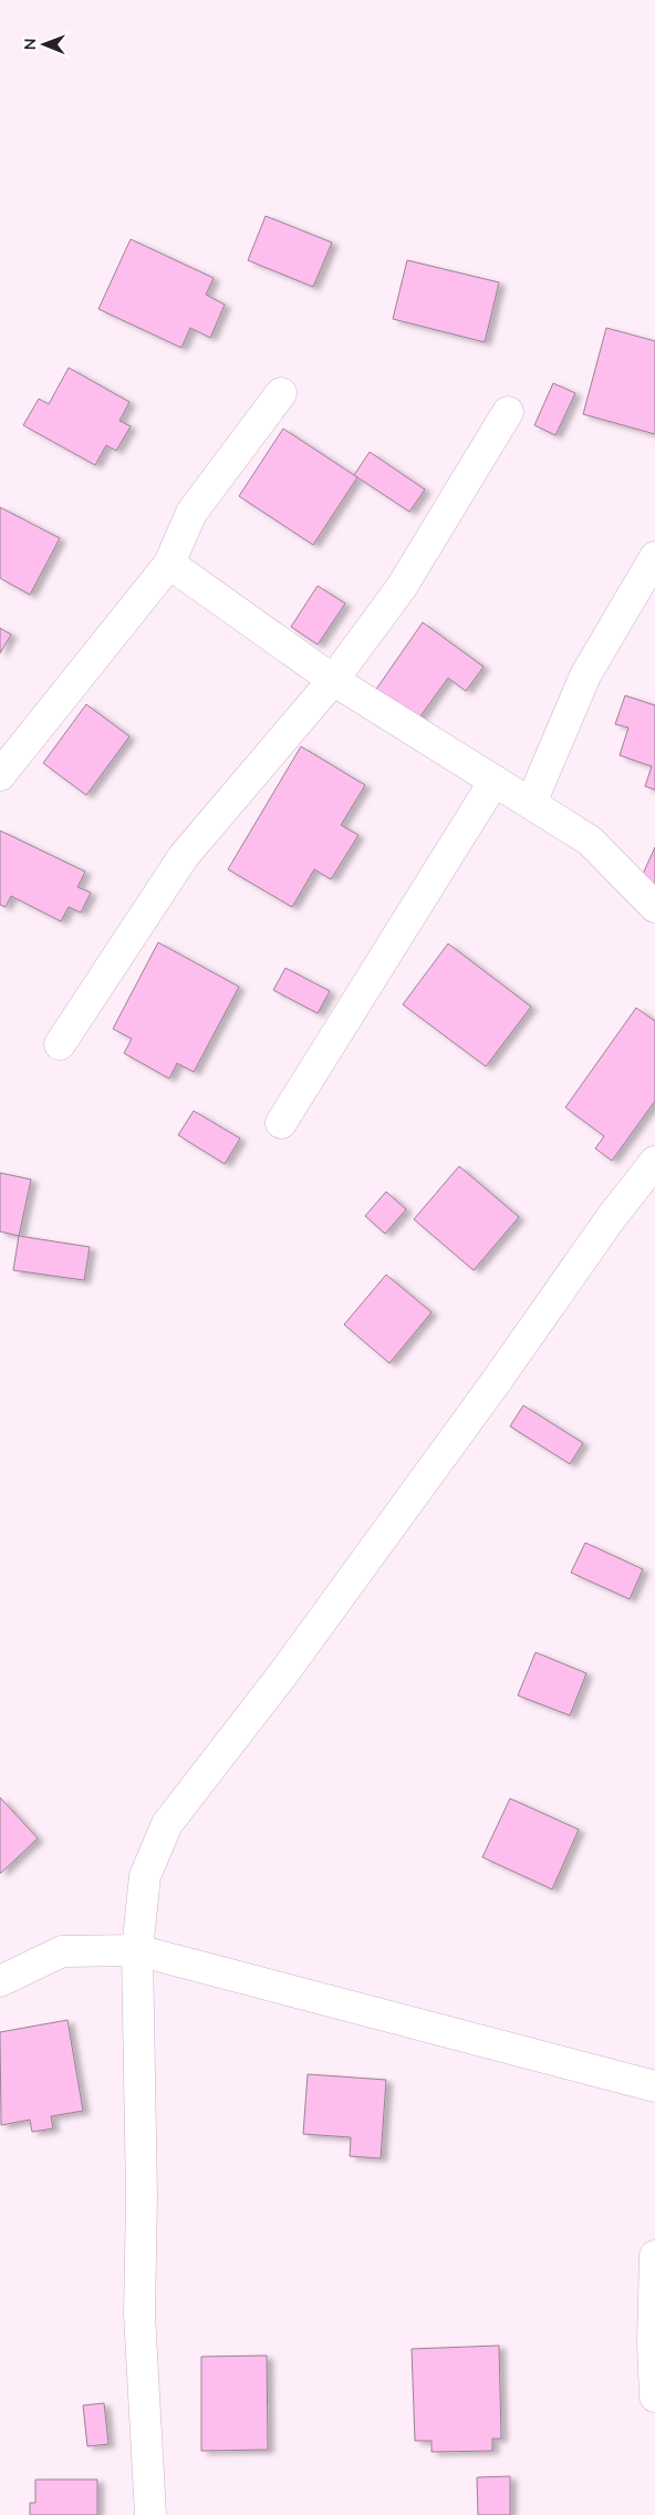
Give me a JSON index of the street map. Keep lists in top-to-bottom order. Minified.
{"north":"left"}
